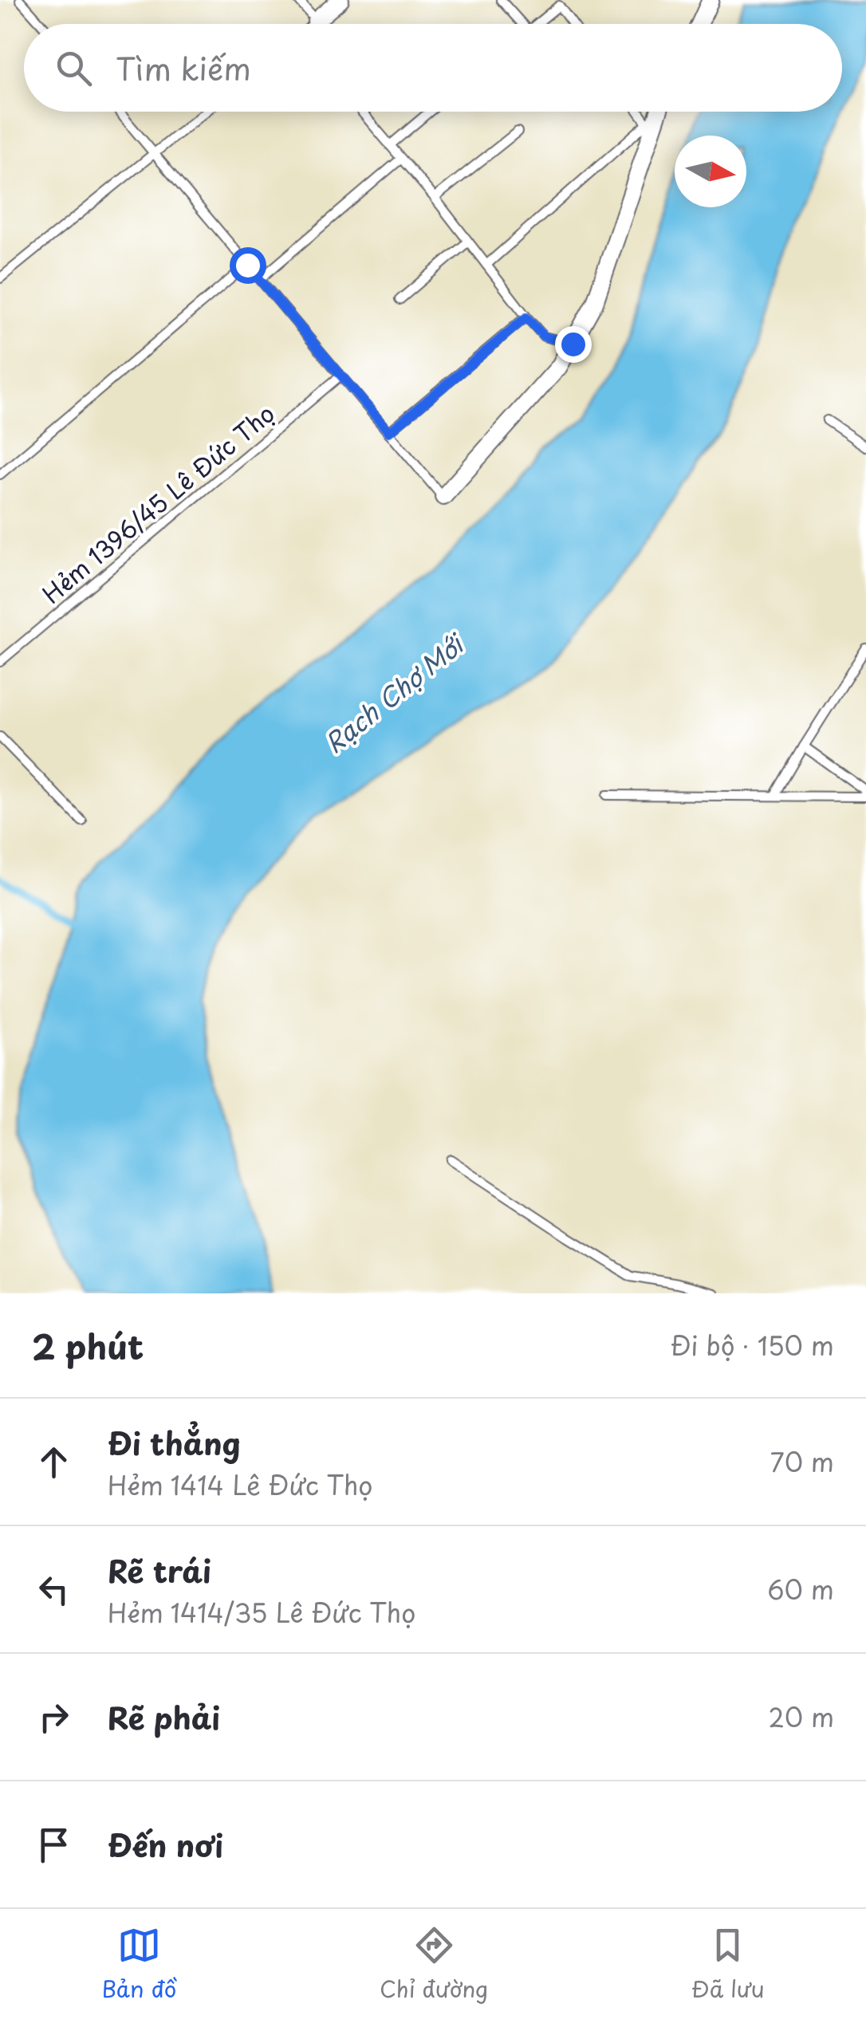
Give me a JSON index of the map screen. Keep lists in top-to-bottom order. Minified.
{"streets":{"lane":["Hẻm 1396/45 Lê Đức Thọ"]},"water":["Rạch Chợ Mới"],"north":"right","page":{"search":"Tìm kiếm","heading":["2 phút","Đi bộ · 150 m"],"list":[["Đi thẳng","Hẻm 1414 Lê Đức Thọ","70 m"],["Rẽ trái","Hẻm 1414/35 Lê Đức Thọ","60 m"],["Rẽ phải","20 m"],"Đến nơi"],"nav":["Bản đồ","Chỉ đường","Đã lưu"]}}
